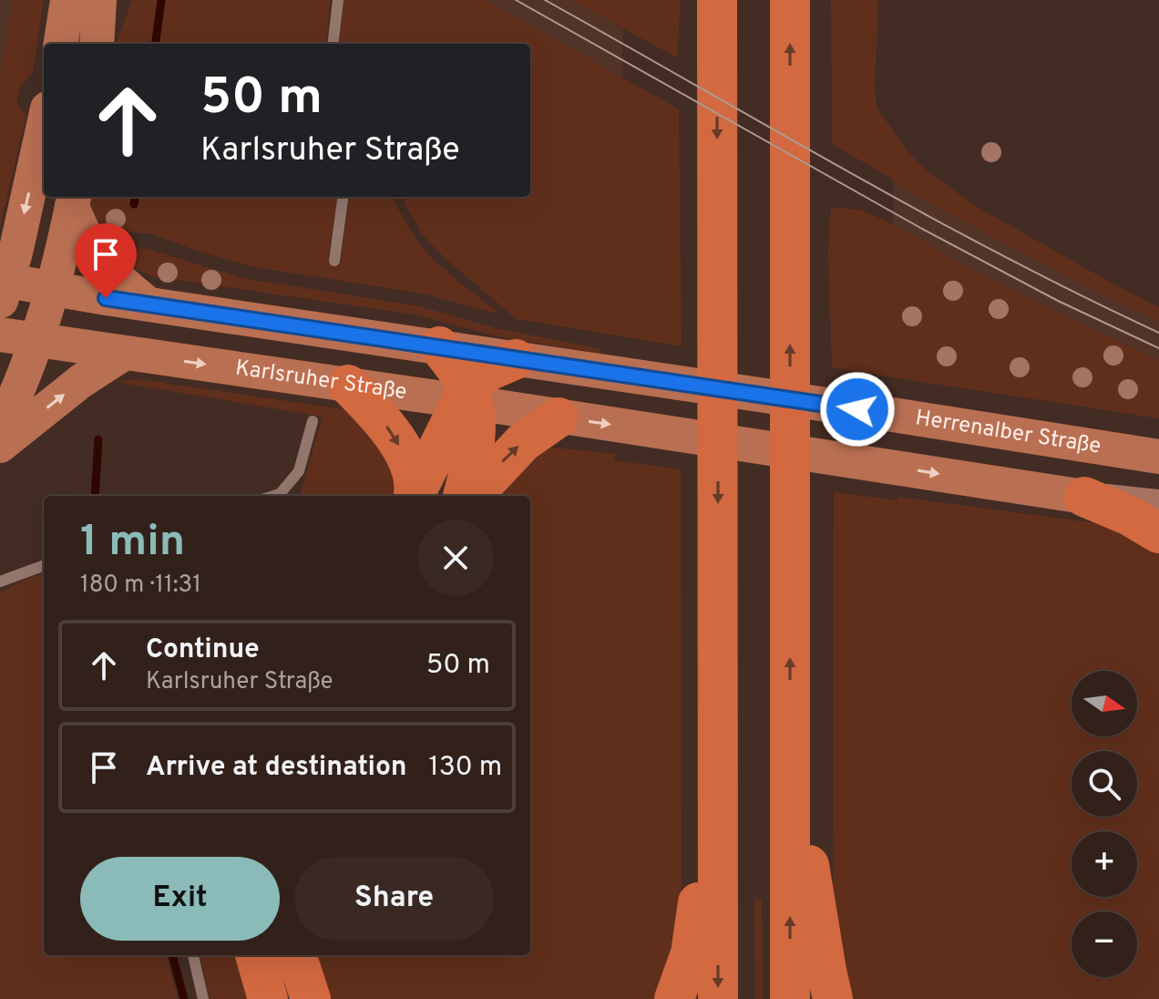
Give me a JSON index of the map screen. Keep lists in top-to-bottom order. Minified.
{"streets":{"main road":["Karlsruher Straße","Herrenalber Straße"]},"one_way":["Karlsruher Straße"],"north":"right","page":{"turn":["50 m","Karlsruher Straße"],"heading":["1 min","180 m · 11:31"],"list":[{"name":"Continue","note":"Karlsruher Straße","value":"50 m"},{"name":"Arrive at destination","value":"130 m"}],"map_buttons":["+","−"],"buttons":["Exit","Share"]}}
